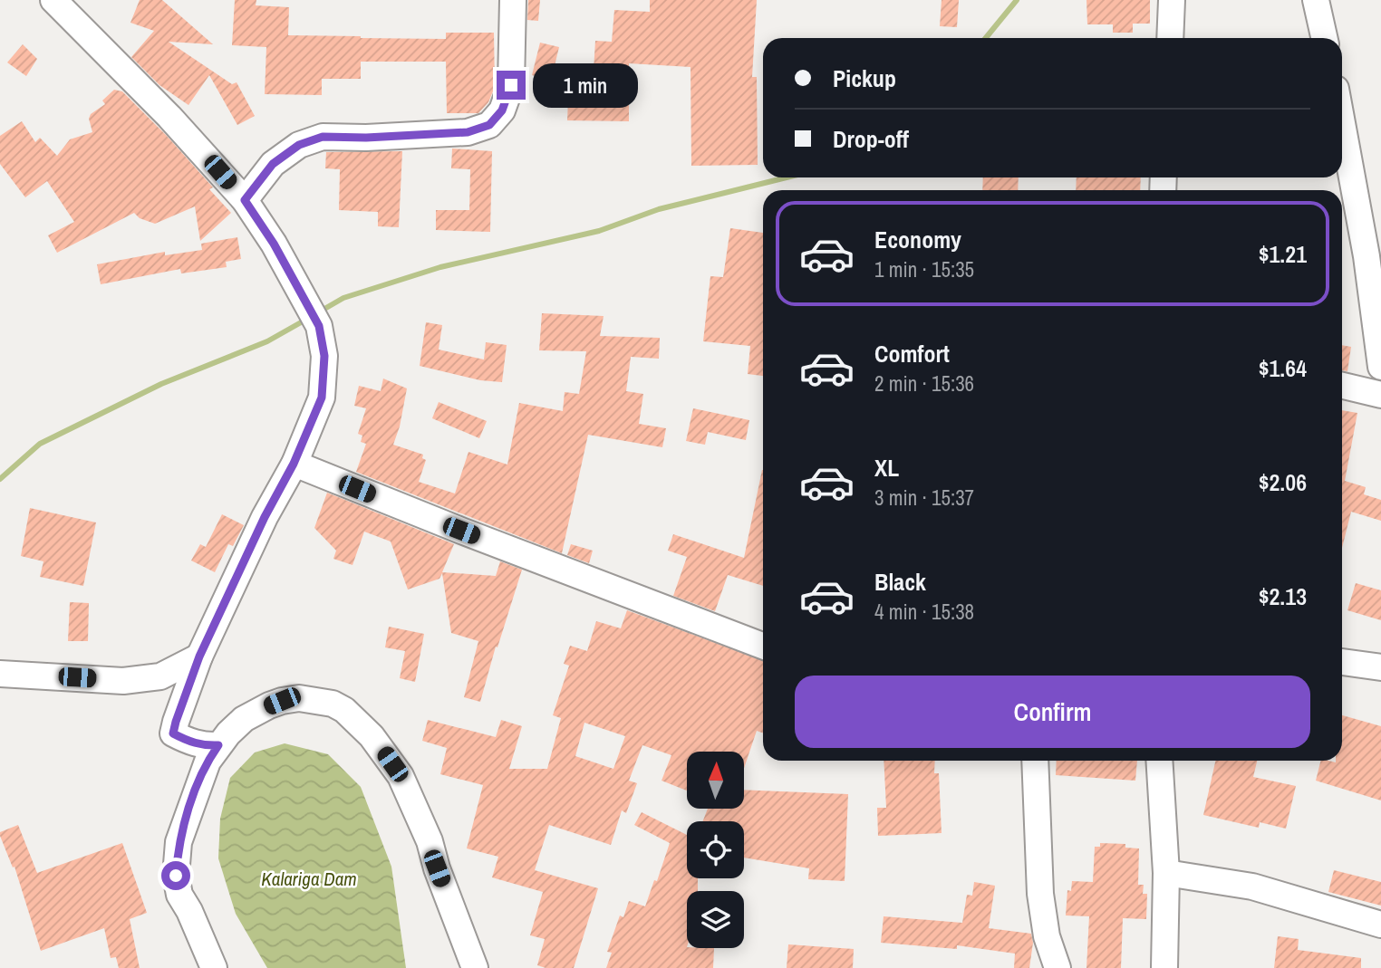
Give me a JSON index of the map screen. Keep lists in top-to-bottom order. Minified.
{"water":["Kalariga Dam"],"north":"top","page":{"banner":["Pickup","Drop-off"],"bubble":"1 min","list":[{"name":"Economy","note":"1 min · 15:35","value":"$1.21"},{"name":"Comfort","note":"2 min · 15:36","value":"$1.64"},{"name":"XL","note":"3 min · 15:37","value":"$2.06"},{"name":"Black","note":"4 min · 15:38","value":"$2.13"}],"buttons":"Confirm"}}
